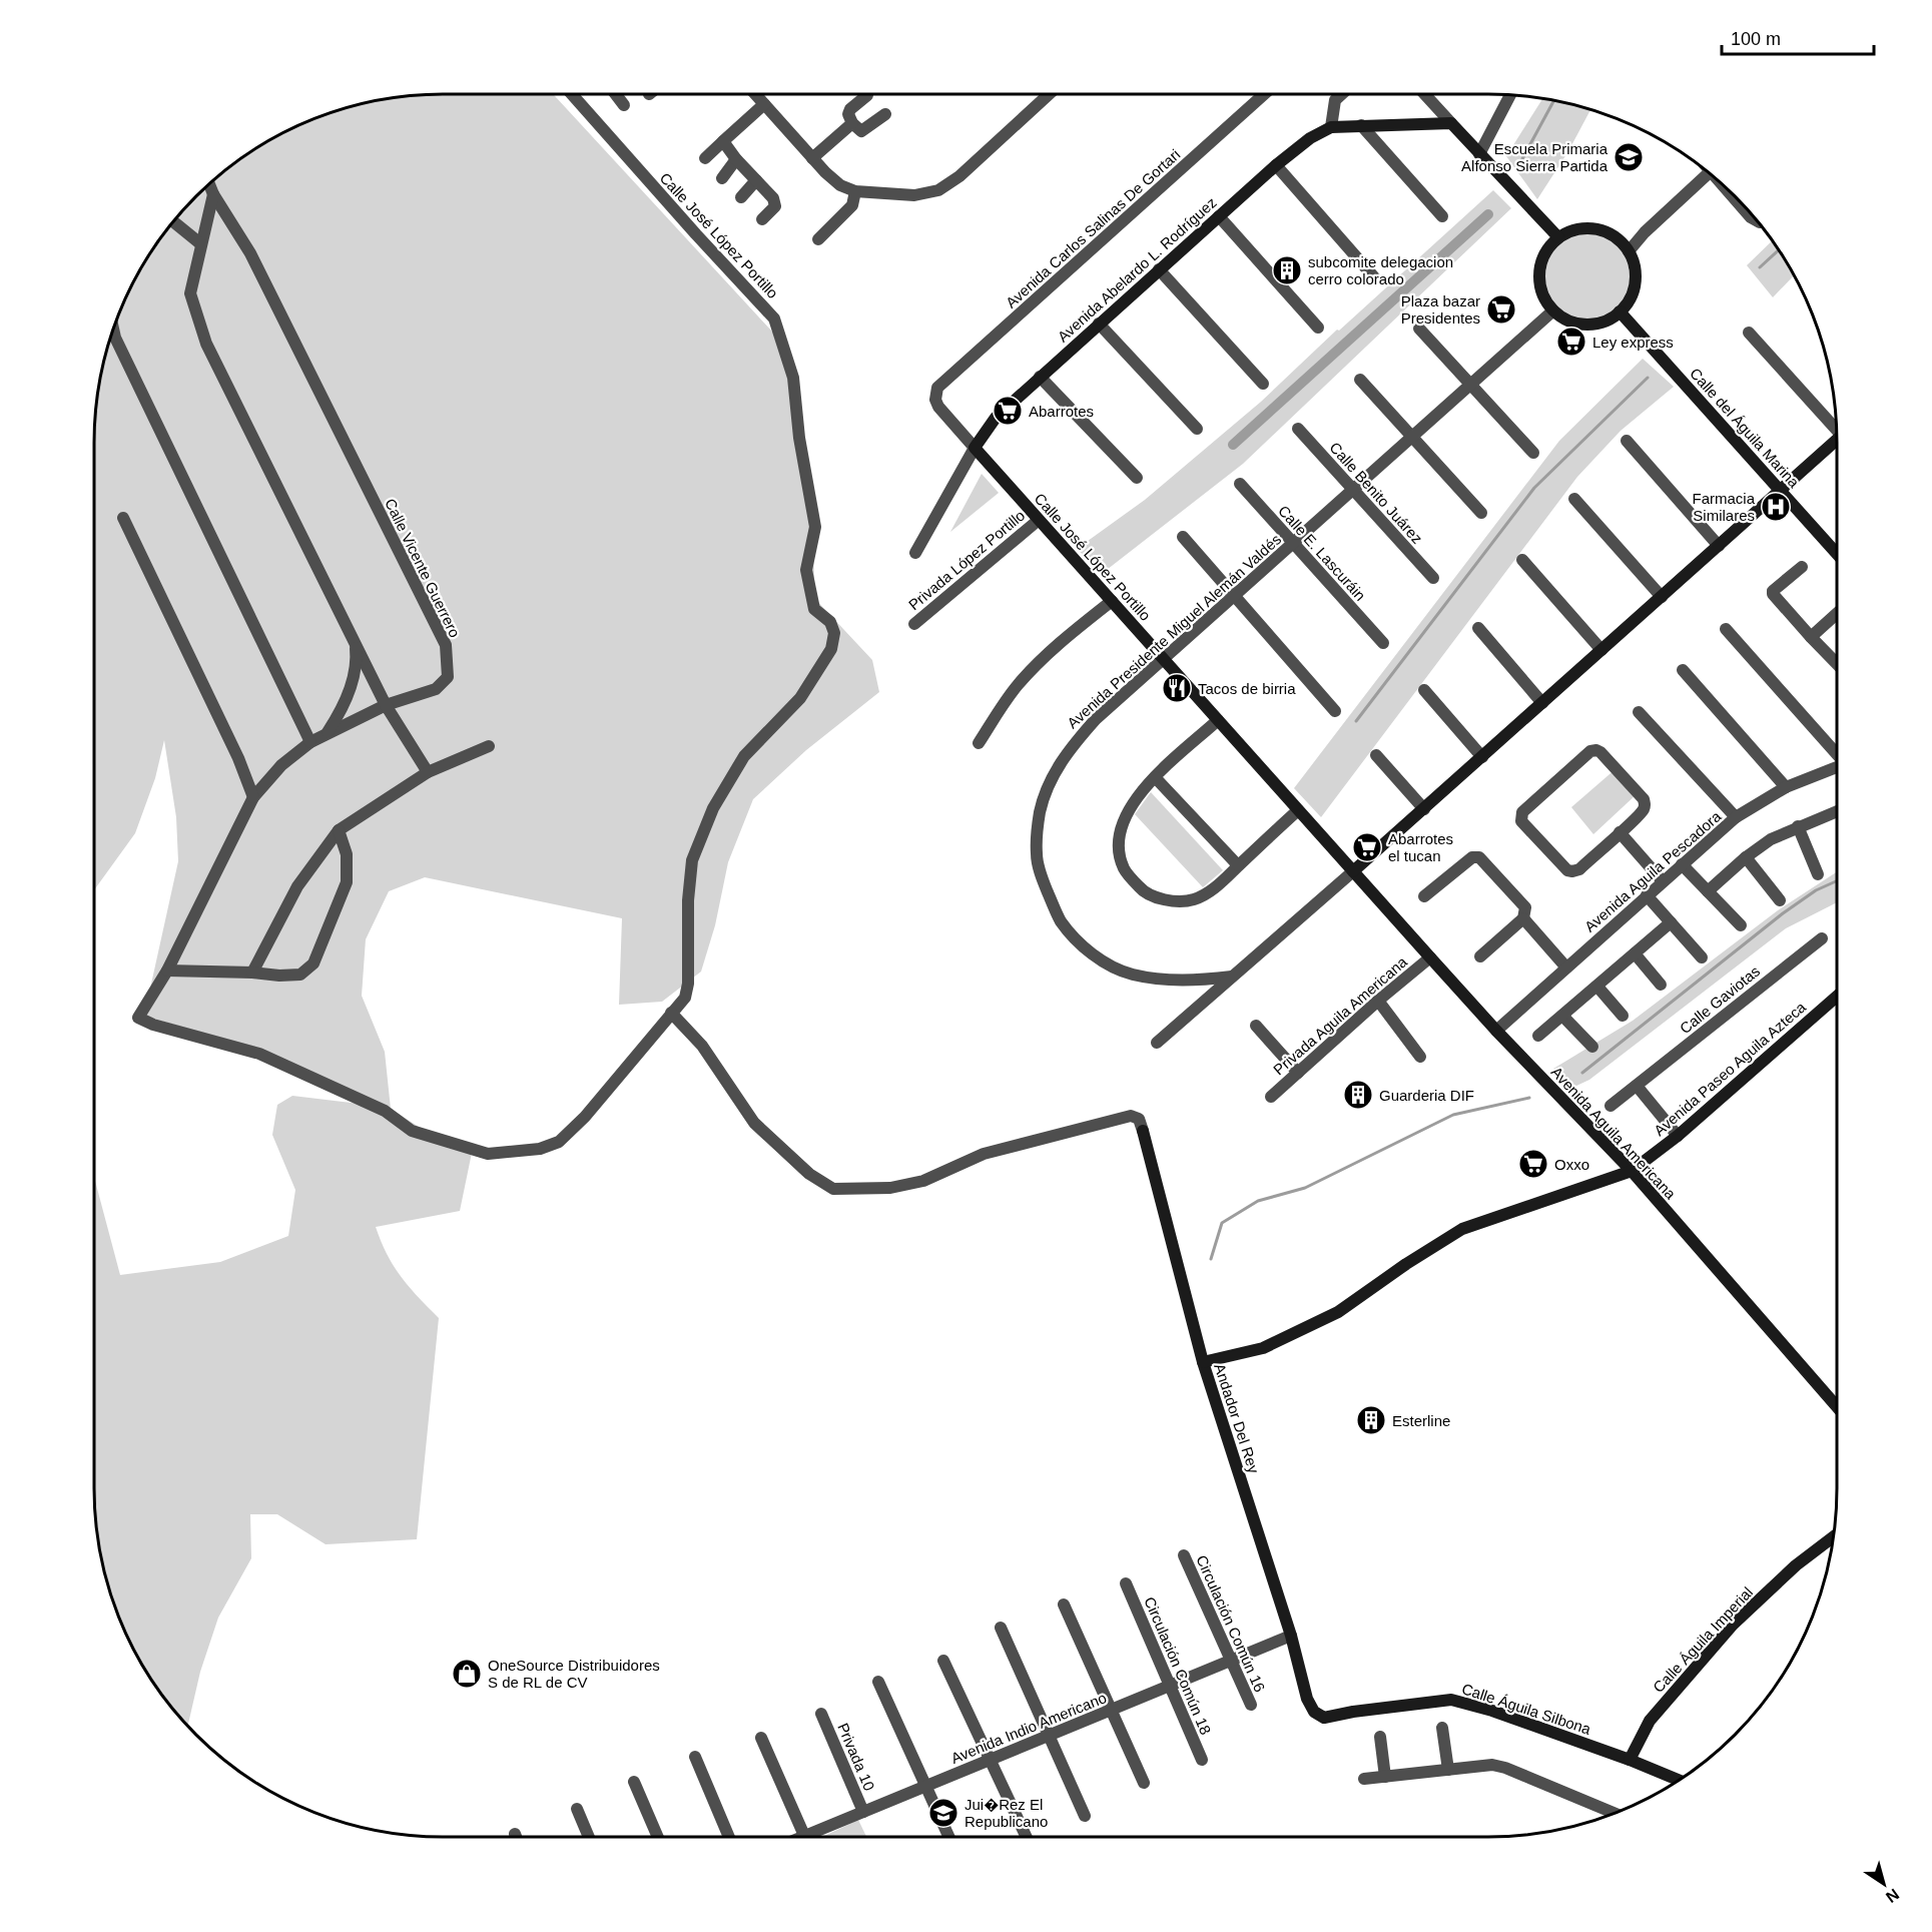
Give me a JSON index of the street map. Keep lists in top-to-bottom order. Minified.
{"streets":{"street":["Avenida Carlos Salinas De Gortari","Calle José López Portillo","Avenida Abelardo L. Rodríguez","Calle del Águila Marina","Calle Benito Juárez","Calle E. Lascuráin","Privada López Portillo","Calle Vicente Guerrero","Avenida Presidente Miguel Alemán Valdés","Avenida Aguila Pescadora","Calle Gaviotas","Privada Aguila Americana","Avenida Paseo Aguila Azteca","Avenida Aguila Americana","Andador Del Rey","Circulación Común 16","Calle Águila Imperial","Circulación Común 18","Calle Águila Silbona","Avenida Indio Americano","Privada 10"]},"crossings":[["Avenida Carlos Salinas De Gortari","Calle José López Portillo"],["Calle José López Portillo","Avenida Abelardo L. Rodríguez"],["Calle José López Portillo","Privada López Portillo"],["Calle José López Portillo","Calle Vicente Guerrero"],["Calle José López Portillo","Avenida Presidente Miguel Alemán Valdés"],["Calle José López Portillo","Avenida Aguila Americana"],["Calle José López Portillo","Andador Del Rey"],["Calle del Águila Marina","Avenida Presidente Miguel Alemán Valdés"],["Calle Benito Juárez","Avenida Presidente Miguel Alemán Valdés"],["Calle E. Lascuráin","Avenida Presidente Miguel Alemán Valdés"],["Avenida Aguila Pescadora","Avenida Aguila Americana"],["Privada Aguila Americana","Avenida Aguila Americana"],["Avenida Paseo Aguila Azteca","Avenida Aguila Americana"],["Avenida Paseo Aguila Azteca","Andador Del Rey"],["Andador Del Rey","Calle Águila Silbona"],["Andador Del Rey","Avenida Indio Americano"],["Circulación Común 16","Avenida Indio Americano"],["Calle Águila Imperial","Calle Águila Silbona"],["Circulación Común 18","Avenida Indio Americano"],["Avenida Indio Americano","Privada 10"]],"places":{"school or university":["Escuela Primaria Alfonso Sierra Partida","Jui�Rez El Republicano"],"building":["subcomite delegacion cerro colorado","Guarderia DIF","Esterline"],"supermarket":["Plaza bazar Presidentes","Ley express","Abarrotes","Abarrotes el tucan","Oxxo"],"hospital":["Farmacia Similares"],"restaurant":["Tacos de birria"],"shop":["OneSource Distribuidores S de RL de CV"]},"scale_bar":"100 m","north":"bottom right"}
